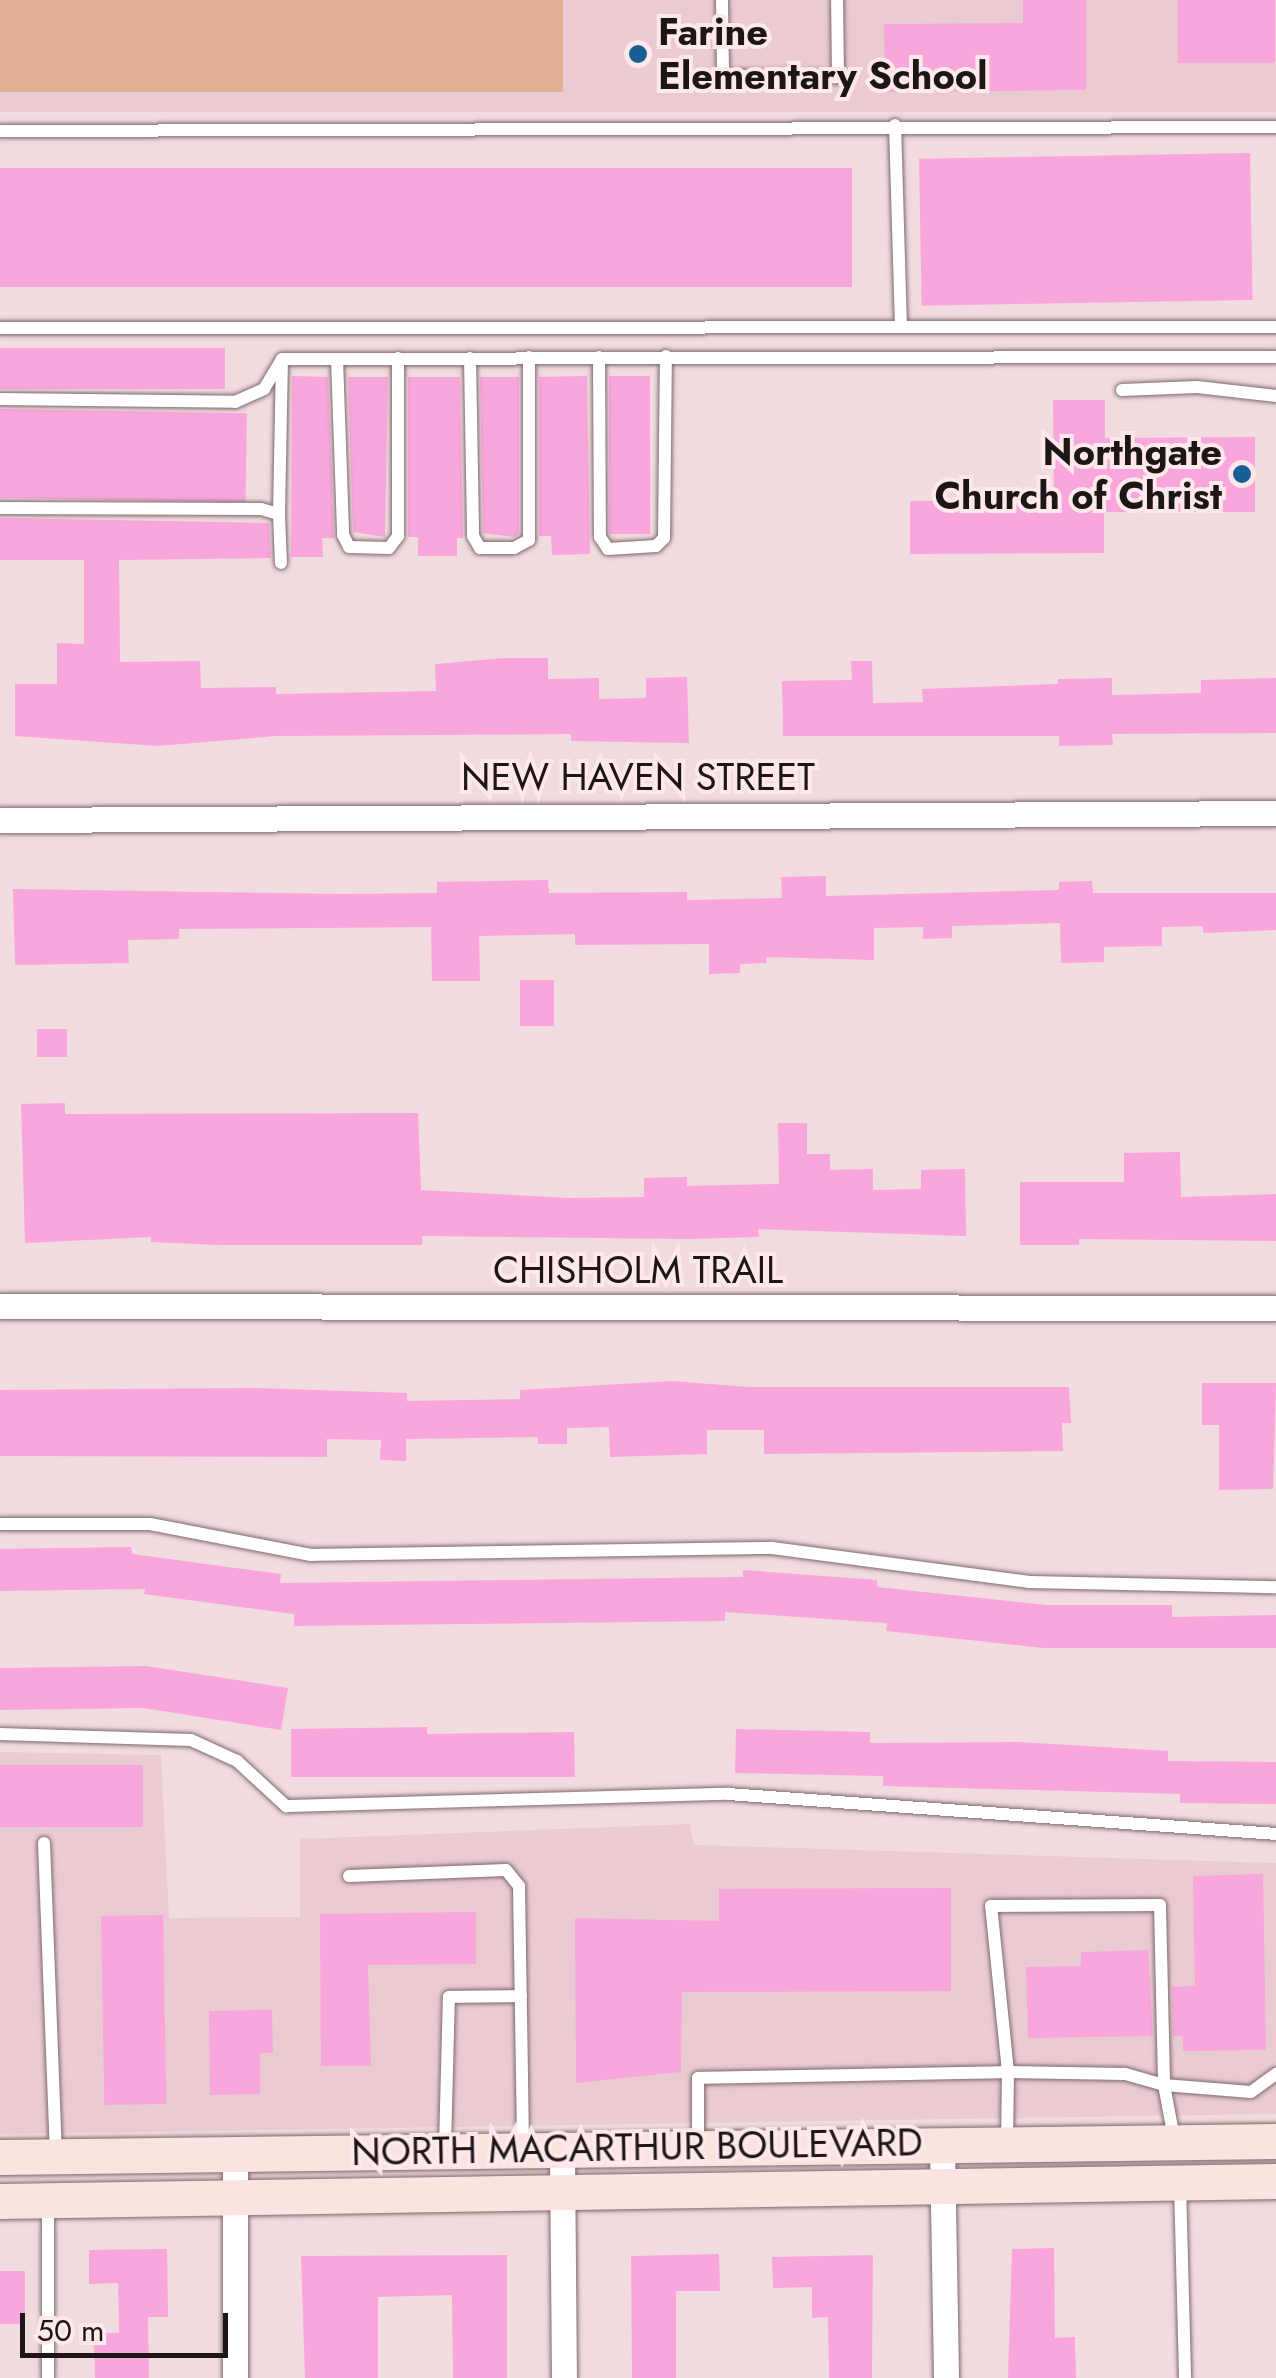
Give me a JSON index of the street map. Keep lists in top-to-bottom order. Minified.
{"streets":{"main road":["NORTH MACARTHUR BOULEVARD"],"street":["NEW HAVEN STREET","CHISHOLM TRAIL"]},"places":["Farine Elementary School","Northgate Church of Christ"],"scale_bar":"50 m"}
